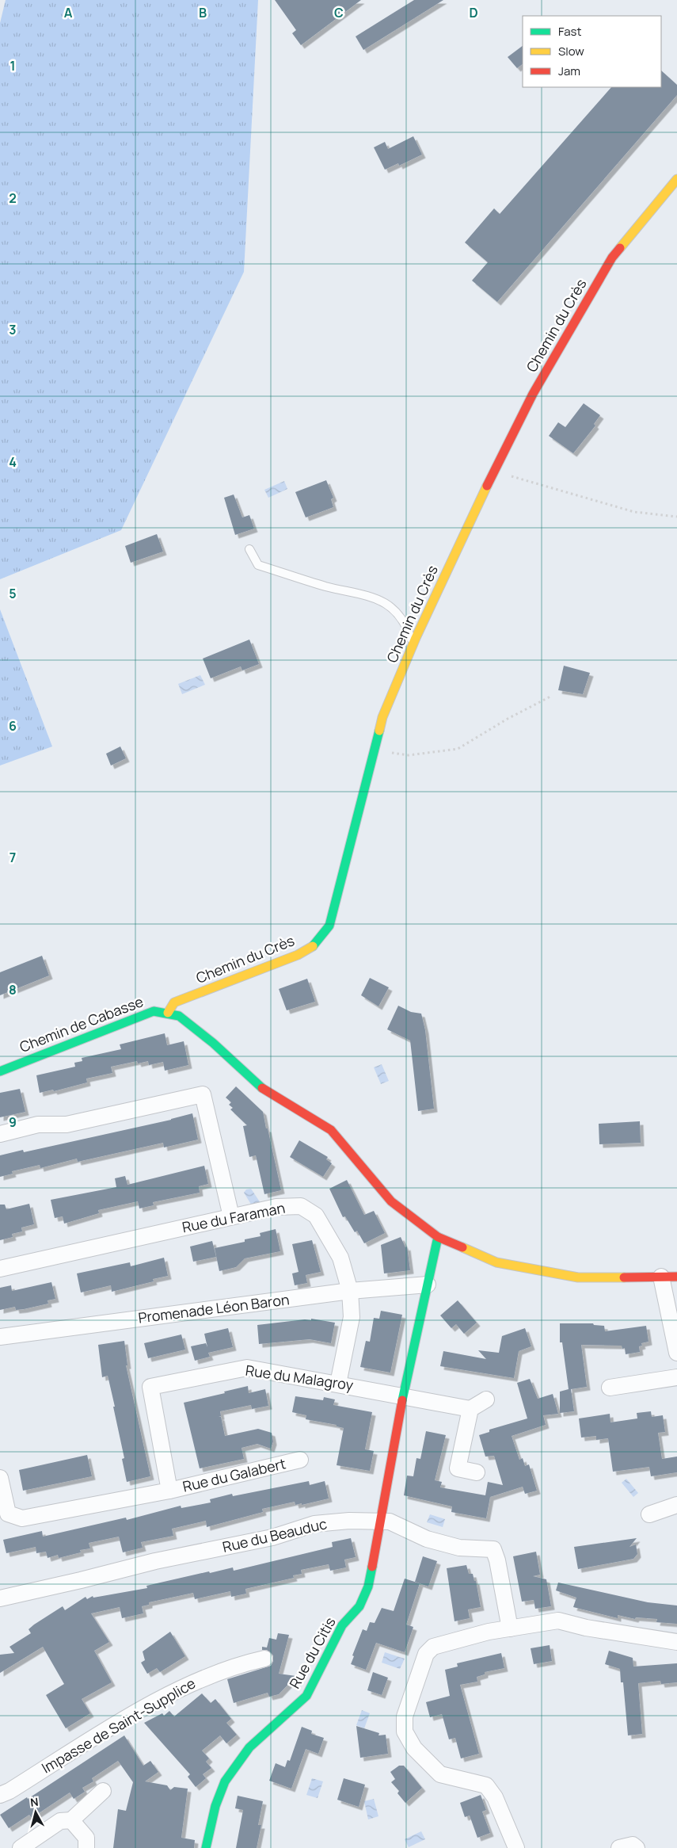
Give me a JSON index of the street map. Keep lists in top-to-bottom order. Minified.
{"streets":{"street":["Chemin du Crès","Chemin de Cabasse","Rue du Faraman","Promenade Léon Baron","Rue du Malagroy","Rue du Galabert","Rue du Beauduc","Rue du Citis","Impasse de Saint-Supplice"]},"crossings":[["Chemin du Crès","Chemin de Cabasse"],["Rue du Faraman","Promenade Léon Baron"],["Rue du Faraman","Rue du Malagroy"],["Rue du Malagroy","Rue du Galabert"],["Rue du Malagroy","Rue du Citis"],["Rue du Beauduc","Rue du Citis"]],"legend":["Fast","Slow","Jam"],"north":"top","grid":{"columns":["A","B","C","D"],"rows":["1","2","3","4","5","6","7","8","9"]}}
